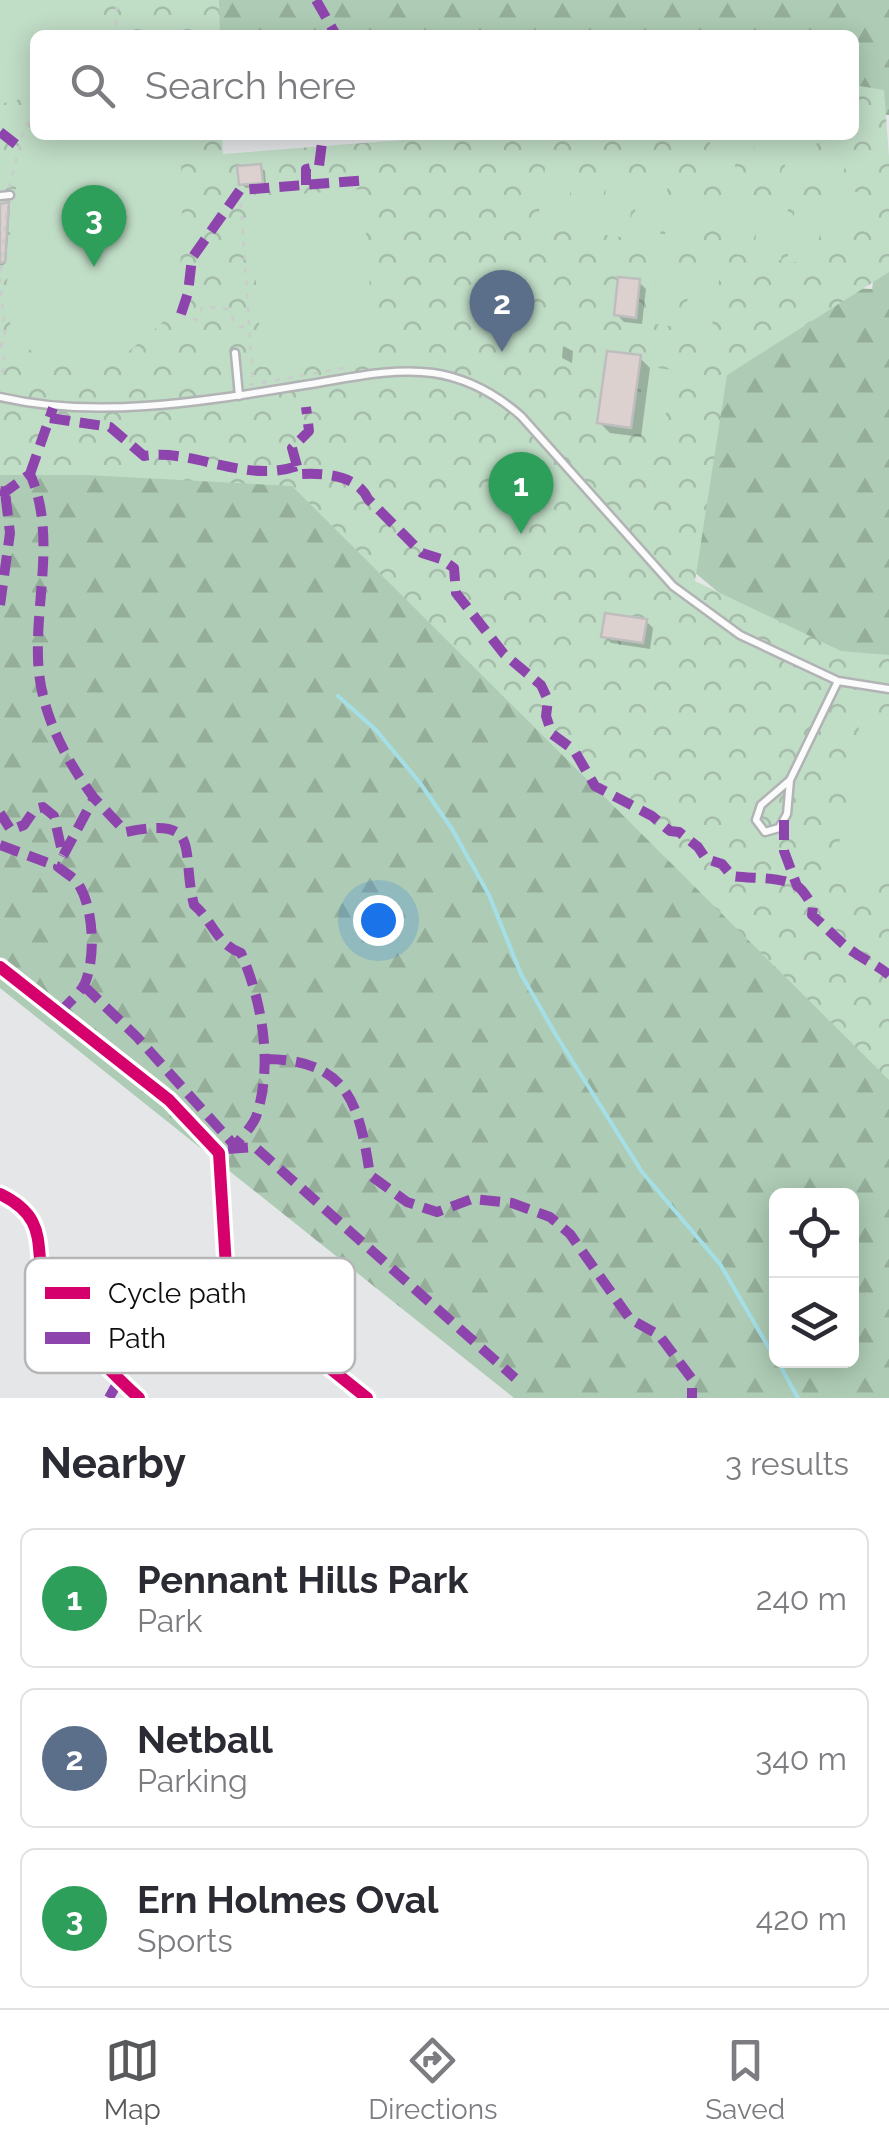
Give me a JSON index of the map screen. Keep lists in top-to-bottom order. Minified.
{"legend":["Cycle path","Path"],"page":{"search":"Search here","pins":["3","2","1"],"heading":["Nearby","3 results"],"list":[{"mark":"1","name":"Pennant Hills Park","note":"Park","value":"240 m"},{"mark":"2","name":"Netball","note":"Parking","value":"340 m"},{"mark":"3","name":"Ern Holmes Oval","note":"Sports","value":"420 m"}],"nav":["Map","Directions","Saved"]}}
